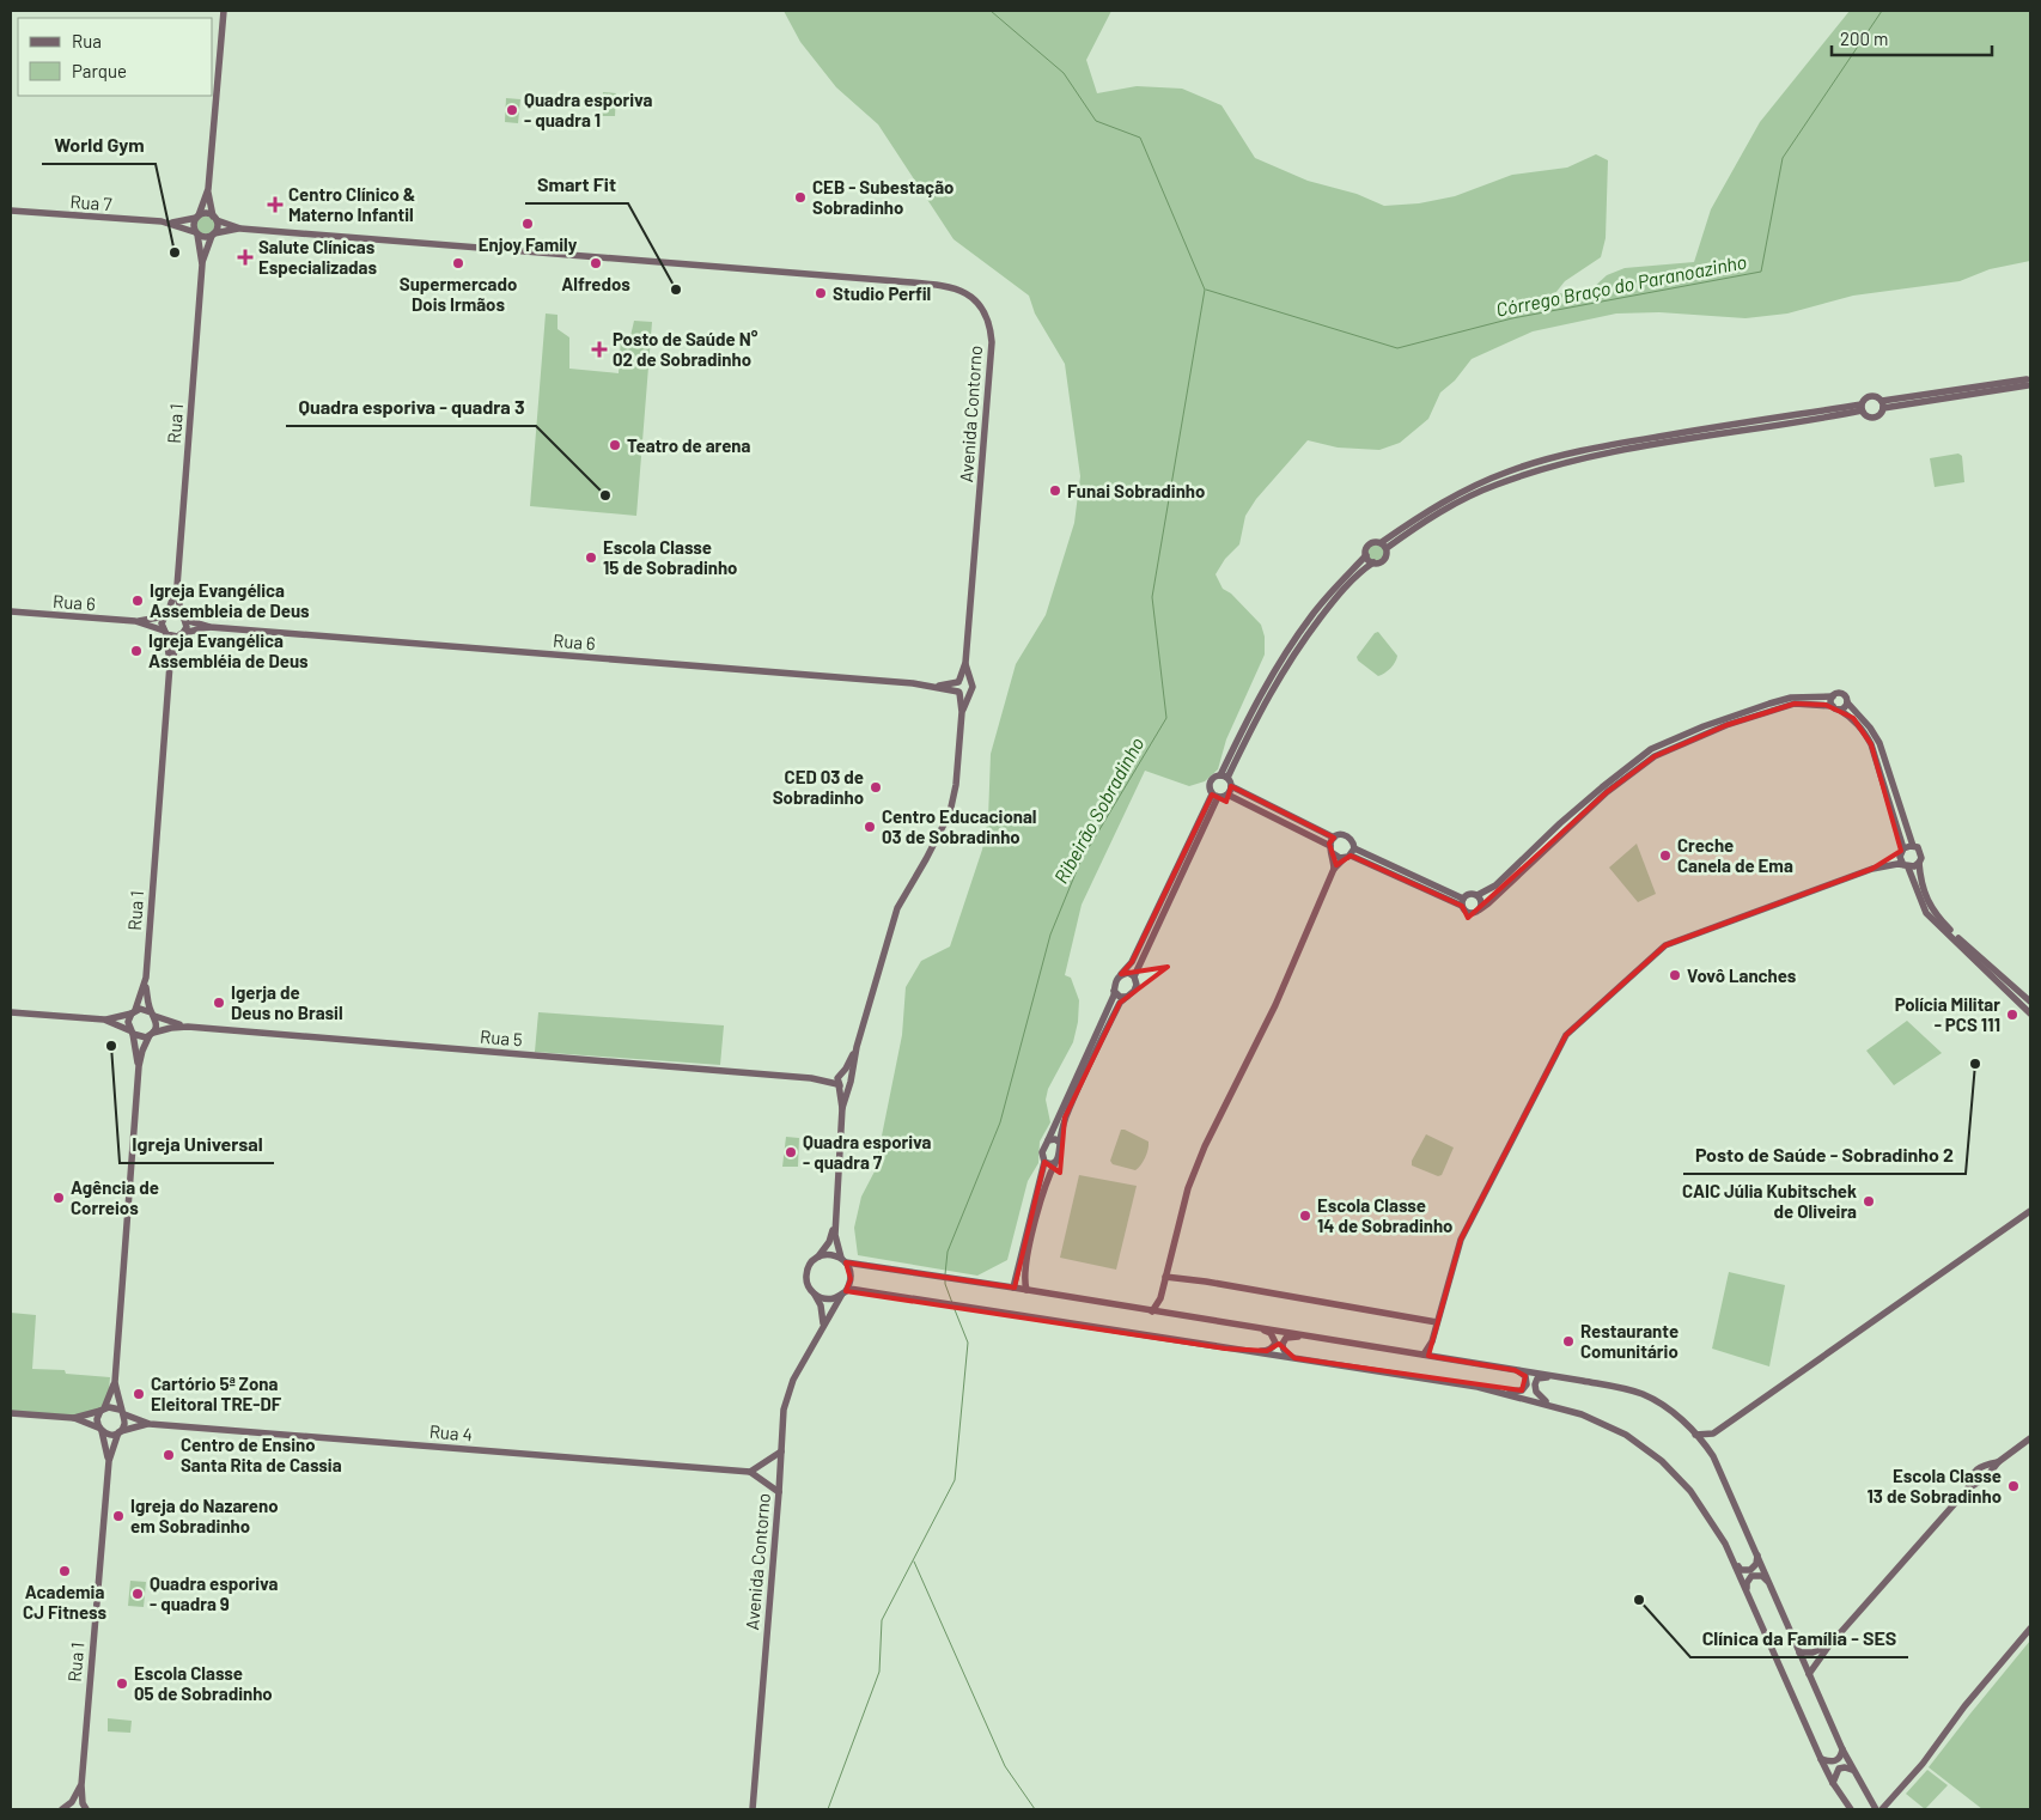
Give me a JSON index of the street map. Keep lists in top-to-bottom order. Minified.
{"streets":{"street":["Rua 7","Avenida Contorno","Rua 1","Rua 6","Rua 5","Rua 4"]},"water":["Córrego Braço do Paranoazinho","Ribeirão Sobradinho"],"places":{"other":["Quadra esporiva - quadra 1","CEB - Subestação Sobradinho","Enjoy Family","World Gym","Supermercado Dois Irmãos","Alfredos","Smart Fit","Studio Perfil","Teatro de arena","Funai Sobradinho","Quadra esporiva - quadra 3","Escola Classe 15 de Sobradinho","Igreja Evangélica Assembleia de Deus","Igreja Evangélica Assembléia de Deus","CED 03 de Sobradinho","Centro Educacional 03 de Sobradinho","Creche Canela de Ema","Vovô Lanches","Igerja de Deus no Brasil","Polícia Militar - PCS 111","Igreja Universal","Posto de Saúde - Sobradinho 2","Quadra esporiva - quadra 7","Agência de Correios","CAIC Júlia Kubitschek de Oliveira","Escola Classe 14 de Sobradinho","Restaurante Comunitário","Cartório 5ª Zona Eleitoral TRE-DF","Centro de Ensino Santa Rita de Cassia","Escola Classe 13 de Sobradinho","Igreja do Nazareno em Sobradinho","Academia CJ Fitness","Quadra esporiva - quadra 9","Clínica da Família - SES","Escola Classe 05 de Sobradinho"],"health":["Centro Clínico & Materno Infantil","Salute Clínicas Especializadas","Posto de Saúde N° 02 de Sobradinho"]},"legend":["Rua","Parque"],"scale_bar":"200 m"}
